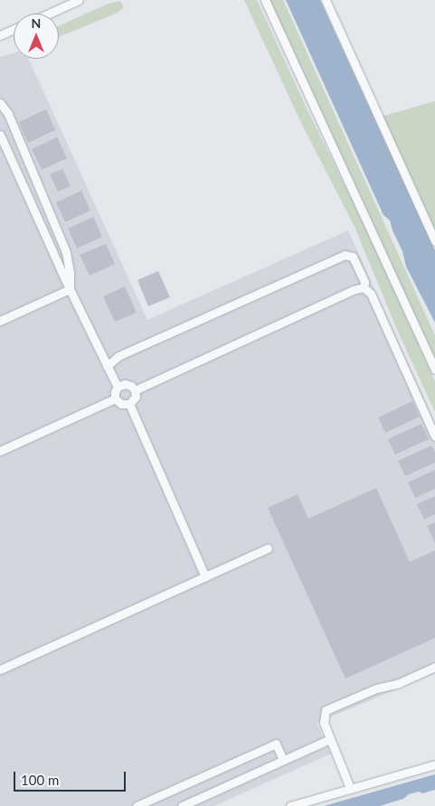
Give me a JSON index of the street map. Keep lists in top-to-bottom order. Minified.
{"scale_bar":"100 m","north":"top"}
